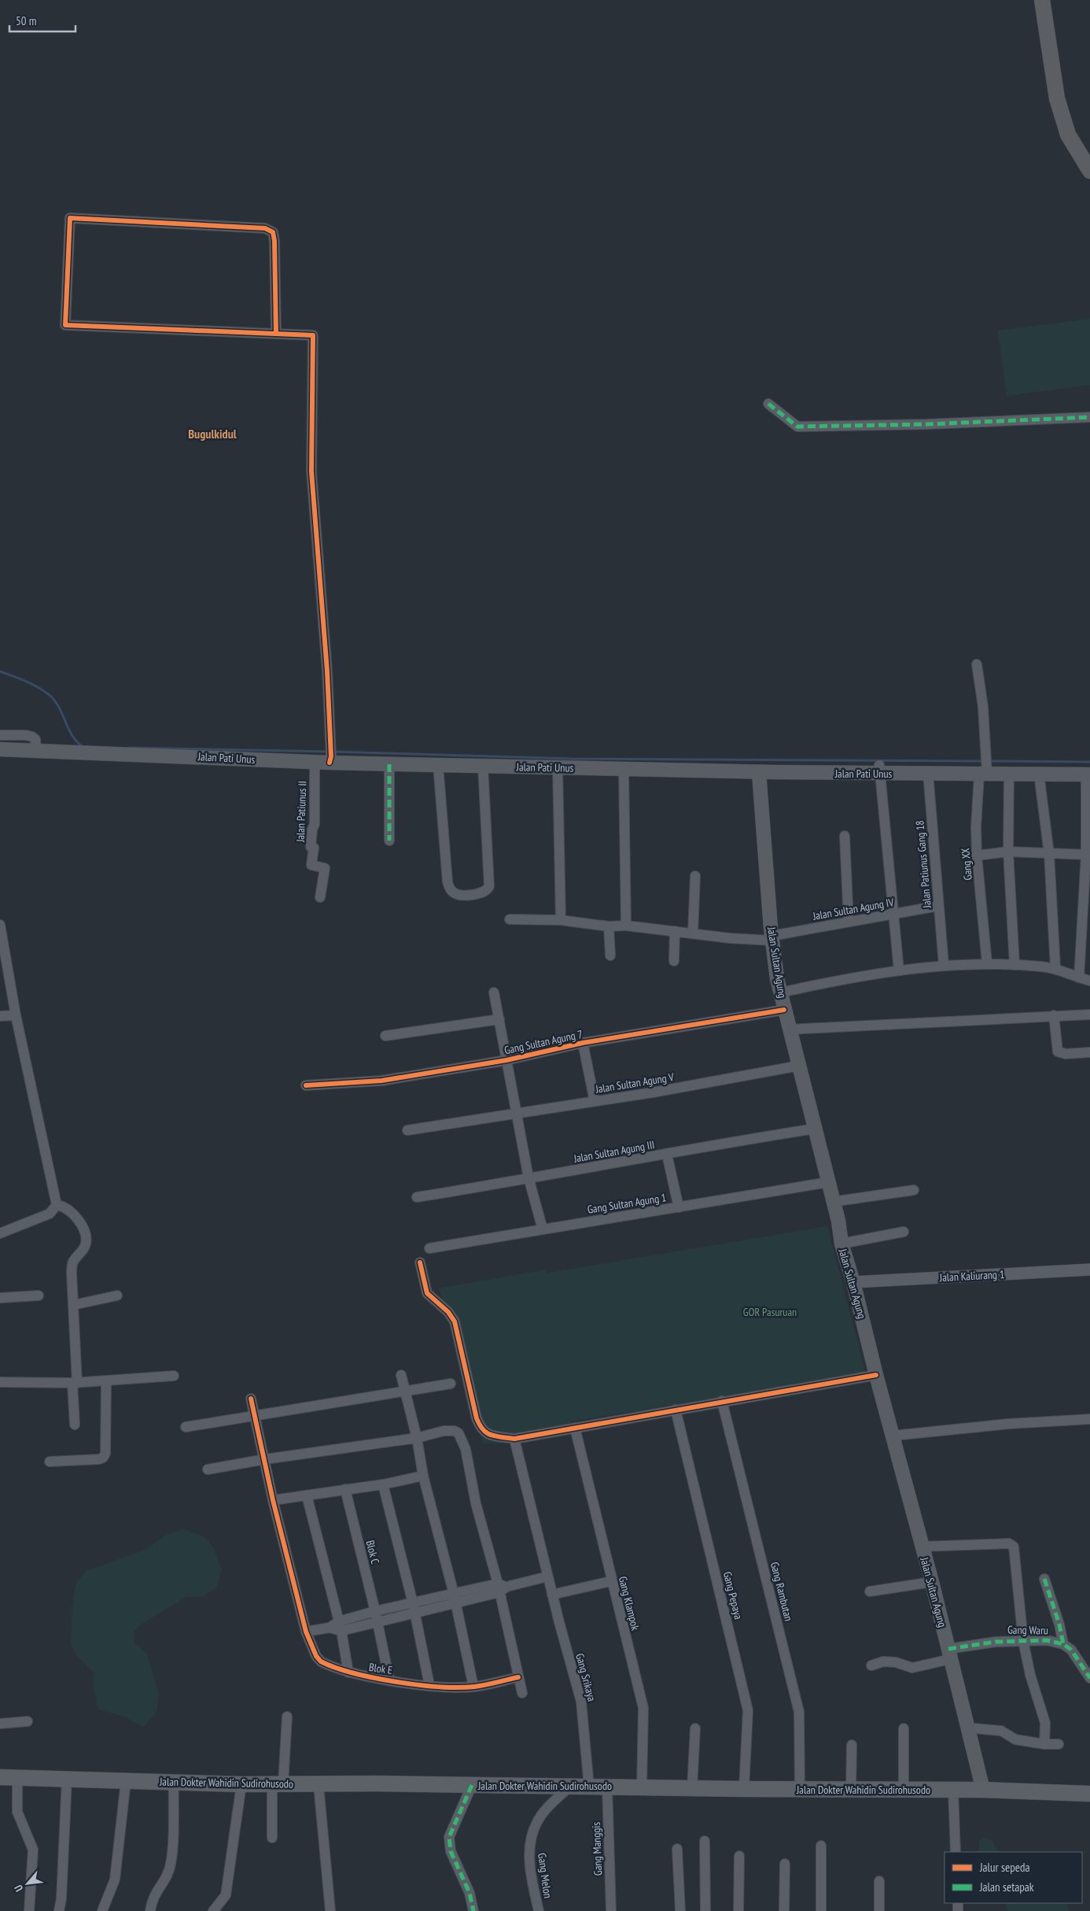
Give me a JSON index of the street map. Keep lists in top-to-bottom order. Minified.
{"streets":{"main road":["Jalan Pati Unus","Jalan Sultan Agung","Jalan Dokter Wahidin Sudirohusodo"],"street":["Jalan Patiunus II","Jalan Patiunus Gang 18","Gang XX","Jalan Sultan Agung IV","Gang Sultan Agung 7","Jalan Sultan Agung V","Jalan Sultan Agung III","Gang Sultan Agung 1","Jalan Kaliurang 1","Blok C","Gang Rambutan","Gang Pepaya","Gang Klampok","Gang Waru","Blok E","Gang Srikaya","Gang Manggis","Gang Melon"]},"crossings":[["Jalan Pati Unus","Jalan Patiunus II"],["Jalan Pati Unus","Jalan Patiunus Gang 18"],["Jalan Pati Unus","Gang XX"],["Jalan Pati Unus","Jalan Sultan Agung"],["Jalan Patiunus Gang 18","Jalan Sultan Agung IV"],["Jalan Sultan Agung IV","Jalan Sultan Agung"],["Jalan Sultan Agung","Gang Sultan Agung 7"],["Jalan Sultan Agung","Jalan Sultan Agung V"],["Jalan Sultan Agung","Jalan Sultan Agung III"],["Jalan Sultan Agung","Gang Sultan Agung 1"],["Jalan Sultan Agung","Jalan Kaliurang 1"],["Jalan Sultan Agung","Gang Waru"],["Jalan Sultan Agung","Jalan Dokter Wahidin Sudirohusodo"],["Blok C","Blok E"],["Gang Rambutan","Jalan Dokter Wahidin Sudirohusodo"],["Gang Pepaya","Jalan Dokter Wahidin Sudirohusodo"],["Gang Klampok","Jalan Dokter Wahidin Sudirohusodo"],["Gang Srikaya","Jalan Dokter Wahidin Sudirohusodo"],["Jalan Dokter Wahidin Sudirohusodo","Gang Manggis"],["Jalan Dokter Wahidin Sudirohusodo","Gang Melon"]],"districts":["Bugulkidul"],"parks":["GOR Pasuruan"],"legend":["Jalur sepeda","Jalan setapak"],"scale_bar":"50 m","north":"bottom left"}
